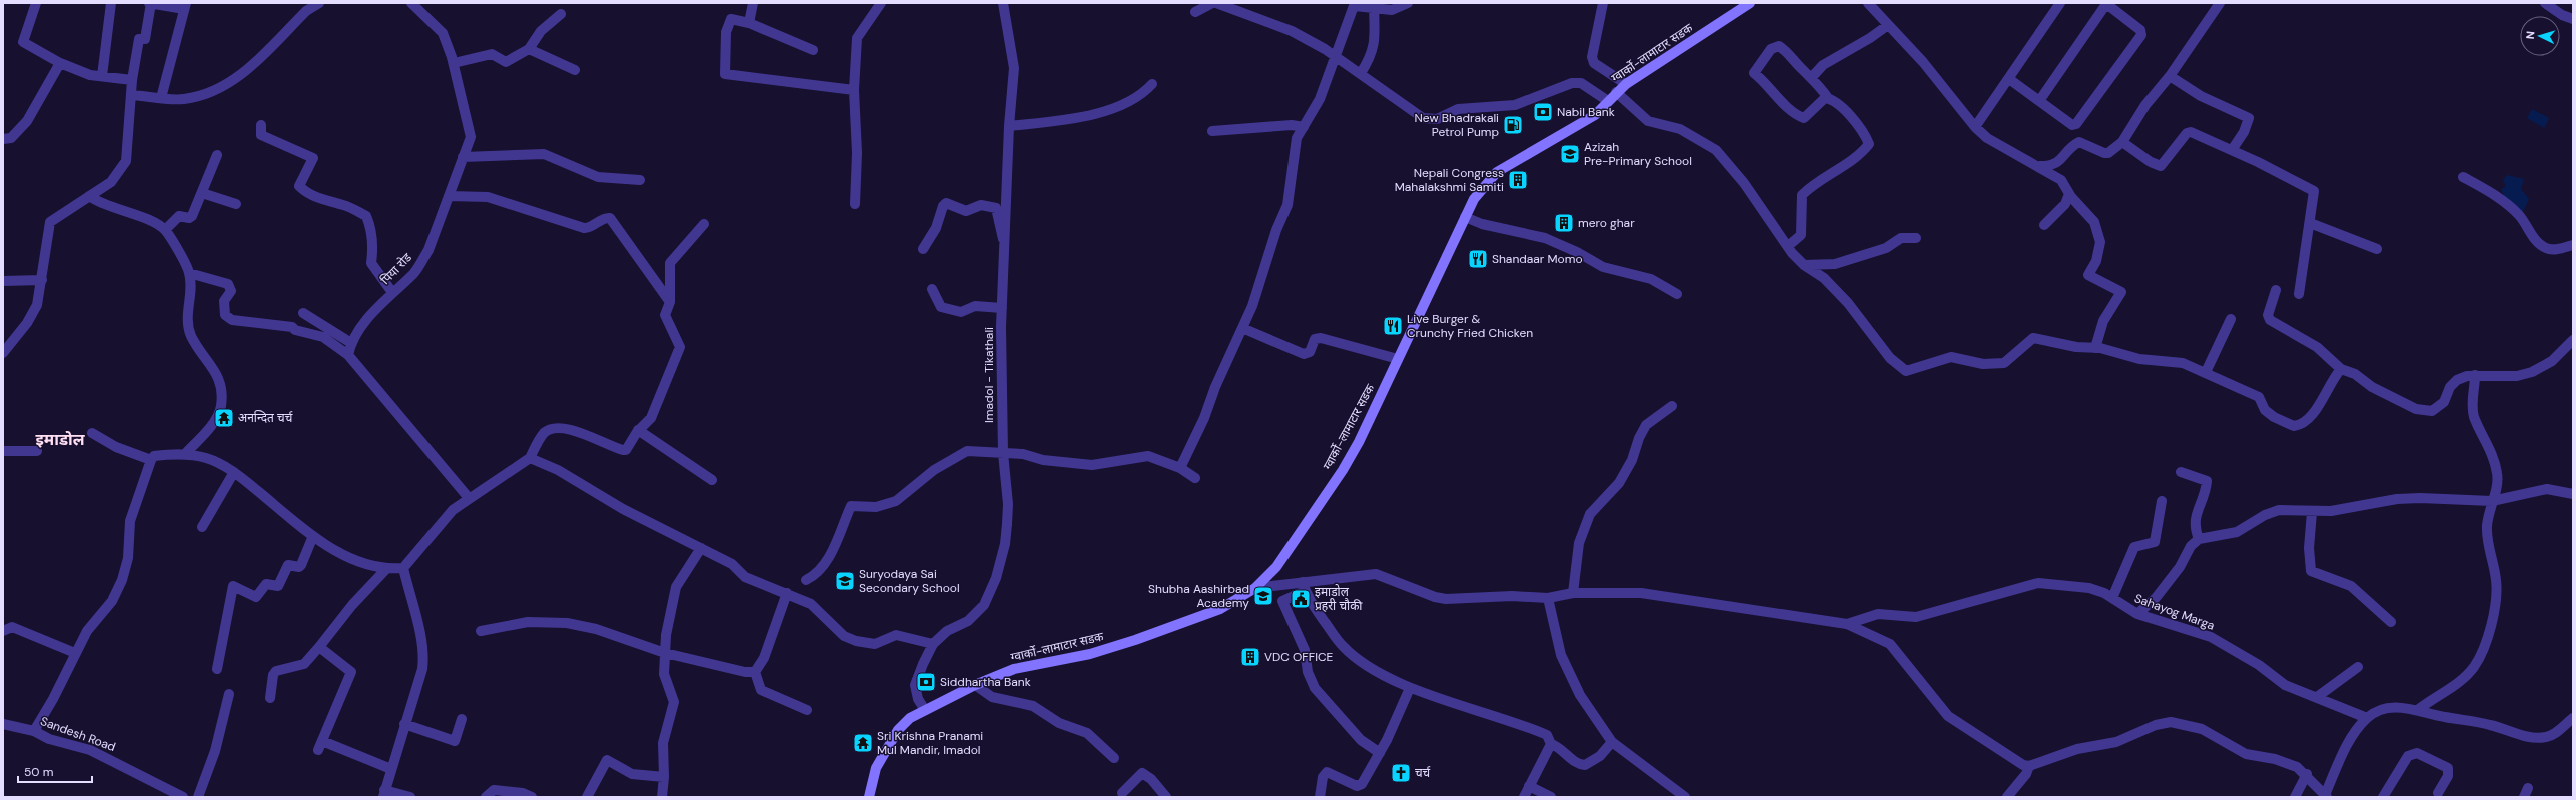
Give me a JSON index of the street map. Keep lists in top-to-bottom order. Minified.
{"streets":{"main road":["ग्वार्को-लामाटार सडक"],"street":["पिया रोड","Imadol - Tikathali","Sahayog Marga","Sandesh Road"]},"crossings":[["ग्वार्को-लामाटार सडक","Imadol - Tikathali"]],"districts":["इमाडोल"],"places":{"bank":["Nabil Bank","Siddhartha Bank"],"fuel station":["New Bhadrakali Petrol Pump"],"school or university":["Azizah Pre-Primary School","Suryodaya Sai Secondary School","Shubha Aashirbad Academy"],"building":["Nepali Congress Mahalakshmi Samiti","mero ghar","VDC OFFICE"],"restaurant":["Shandaar Momo","Live Burger & Crunchy Fried Chicken"],"temple":["अनन्दित चर्च","Sri Krishna Pranami Mul Mandir, Imadol"],"public building":["इमाडोल प्रहरी चौकी"],"church":["चर्च"]},"scale_bar":"50 m","north":"left"}
